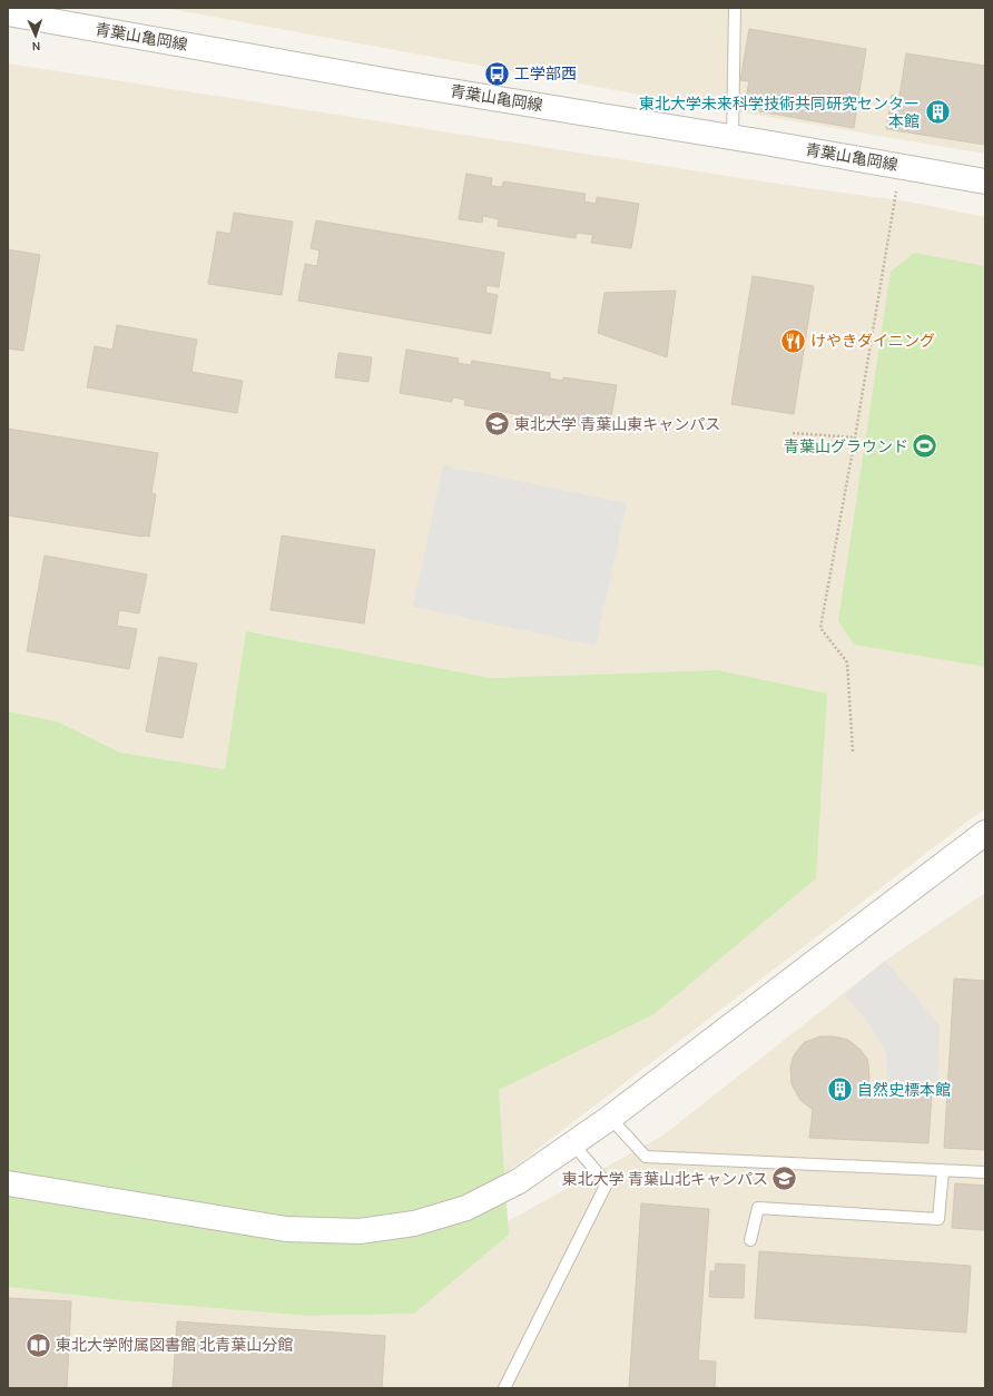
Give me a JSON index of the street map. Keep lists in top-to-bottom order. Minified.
{"streets":{"street":["青葉山亀岡線"]},"places":{"bus stop":["工学部西"],"building":["東北大学未来科学技術共同研究センター 本館","自然史標本館"],"restaurant":["けやきダイニング"],"school or university":["東北大学 青葉山東キャンパス","東北大学 青葉山北キャンパス"],"sports":["青葉山グラウンド"],"library":["東北大学附属図書館 北青葉山分館"]},"north":"bottom"}
